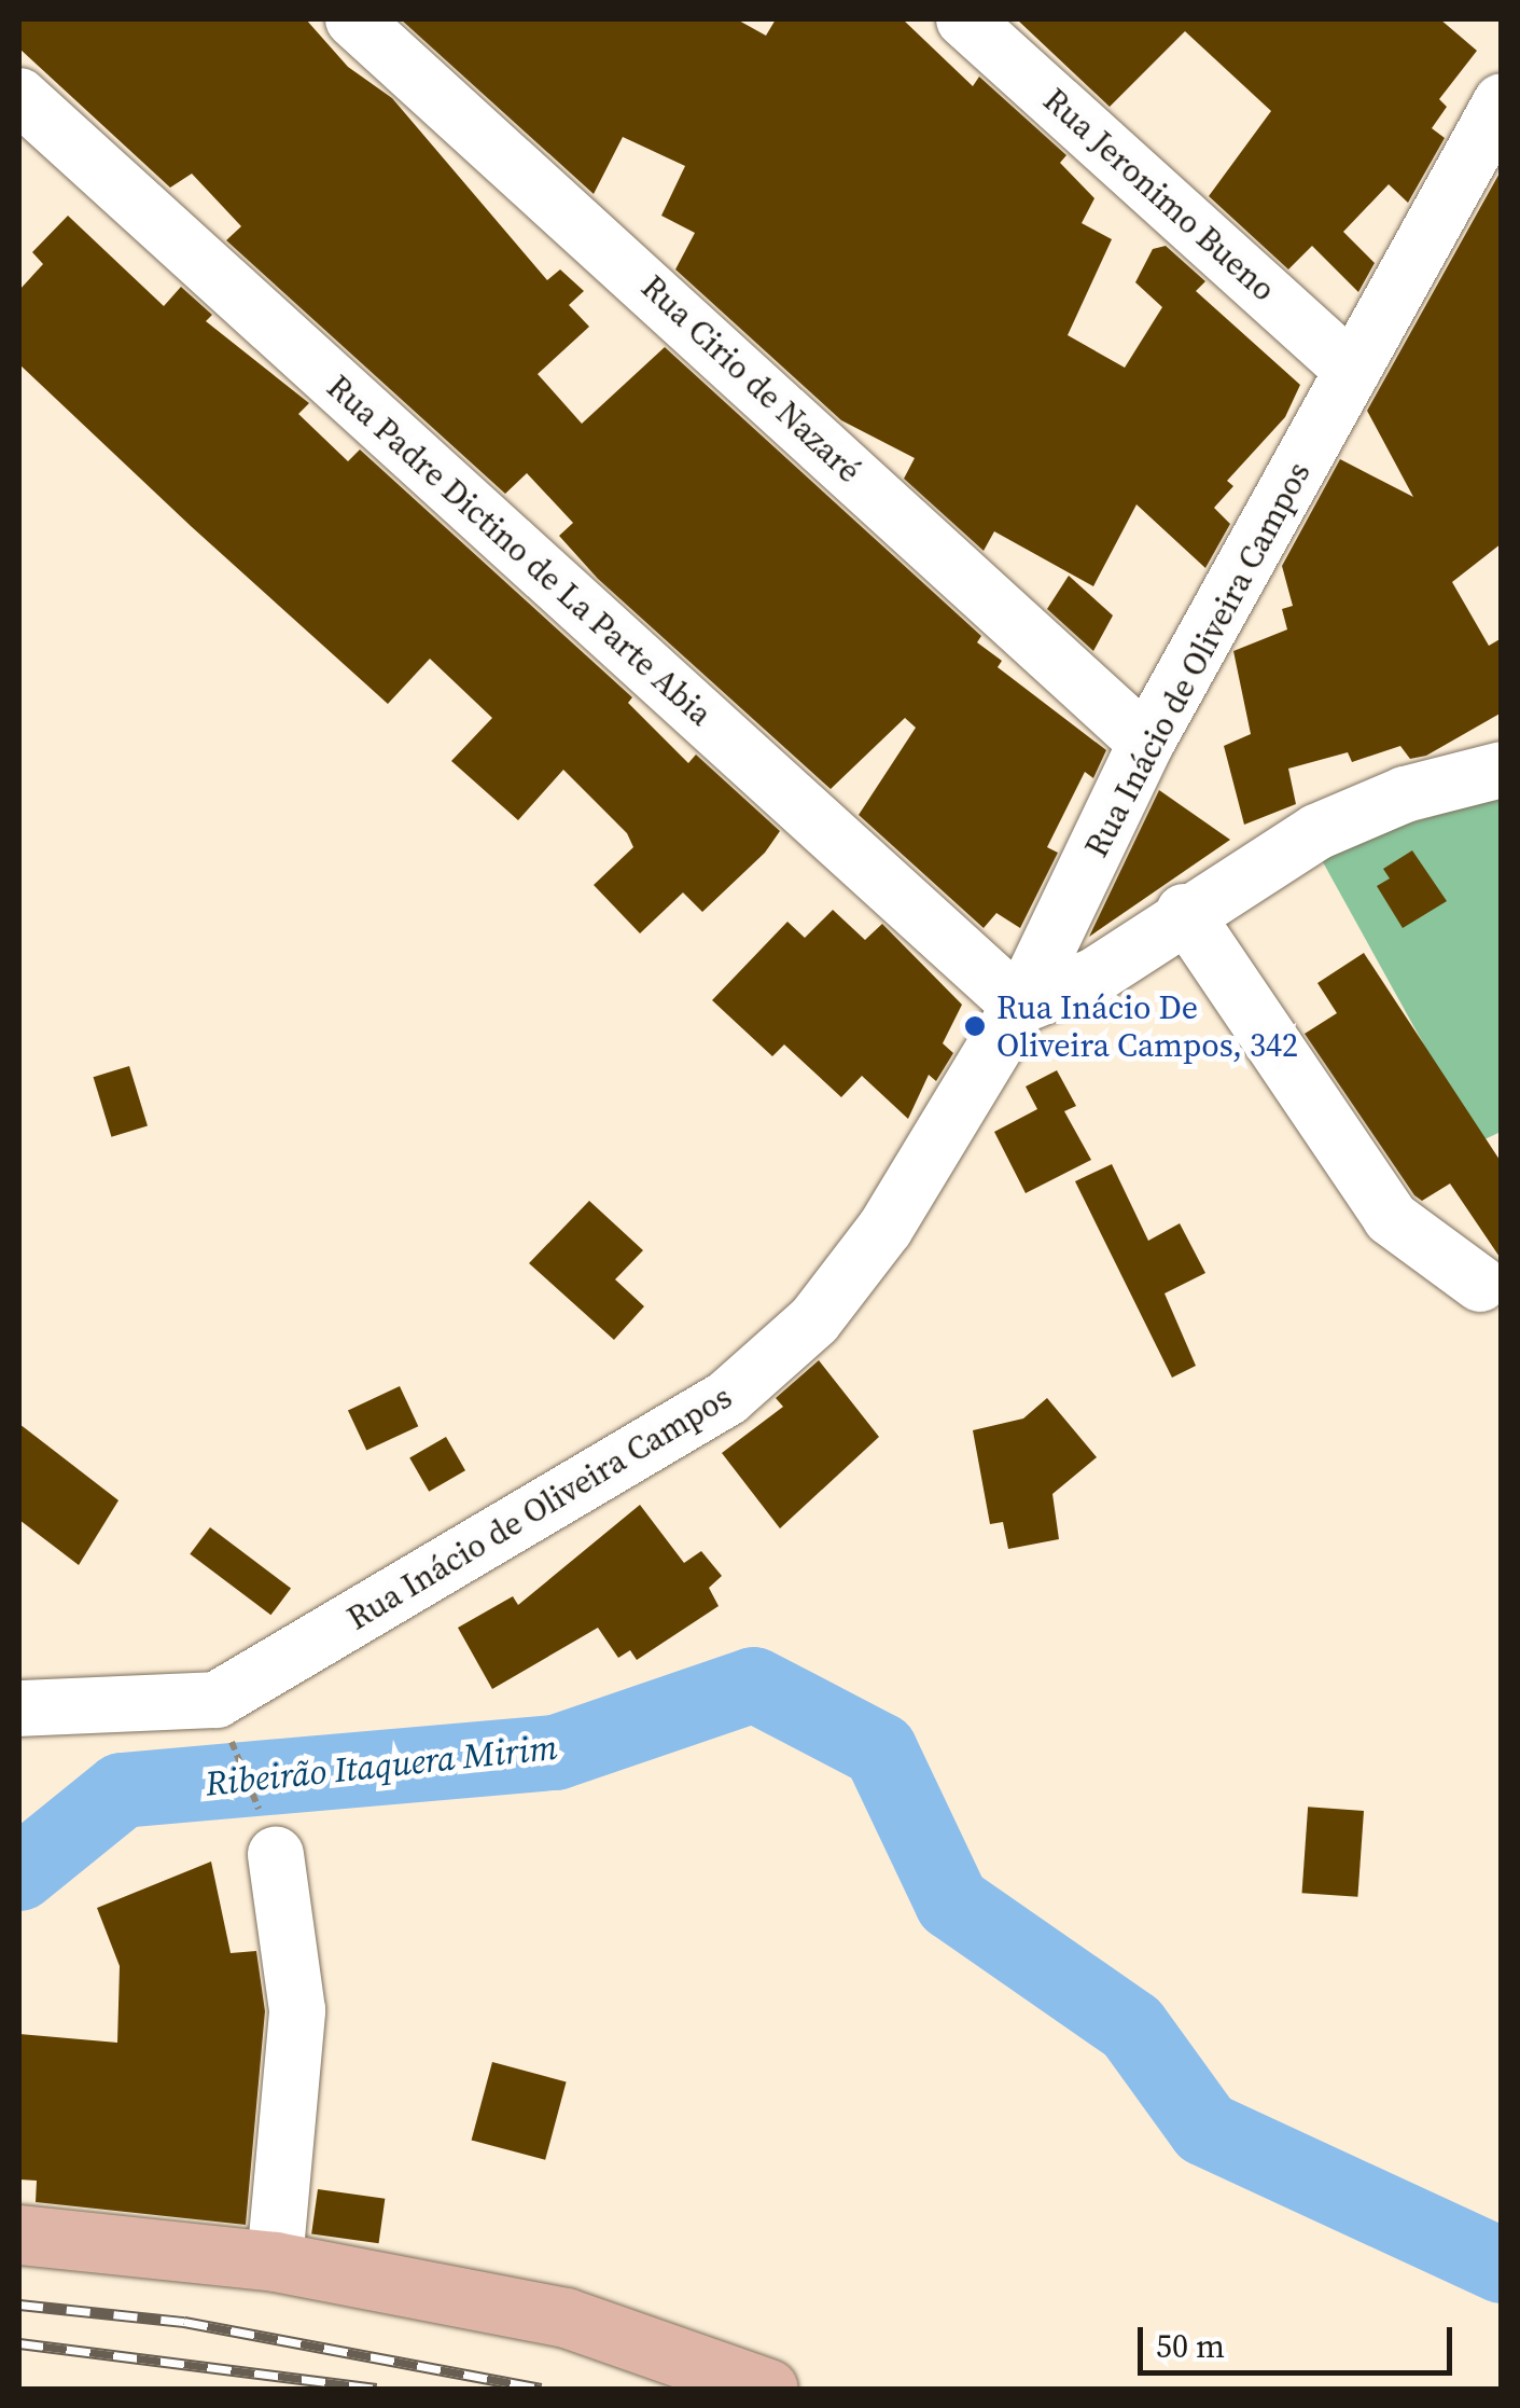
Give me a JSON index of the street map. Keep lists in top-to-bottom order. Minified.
{"streets":{"street":["Rua Jeronimo Bueno","Rua Cirio de Nazaré","Rua Padre Dictino de La Parte Abia","Rua Inácio de Oliveira Campos"]},"crossings":[["Rua Jeronimo Bueno","Rua Inácio de Oliveira Campos"],["Rua Cirio de Nazaré","Rua Inácio de Oliveira Campos"],["Rua Padre Dictino de La Parte Abia","Rua Inácio de Oliveira Campos"]],"water":["Ribeirão Itaquera Mirim"],"places":["Rua Inácio De Oliveira Campos, 342"],"scale_bar":"50 m"}
